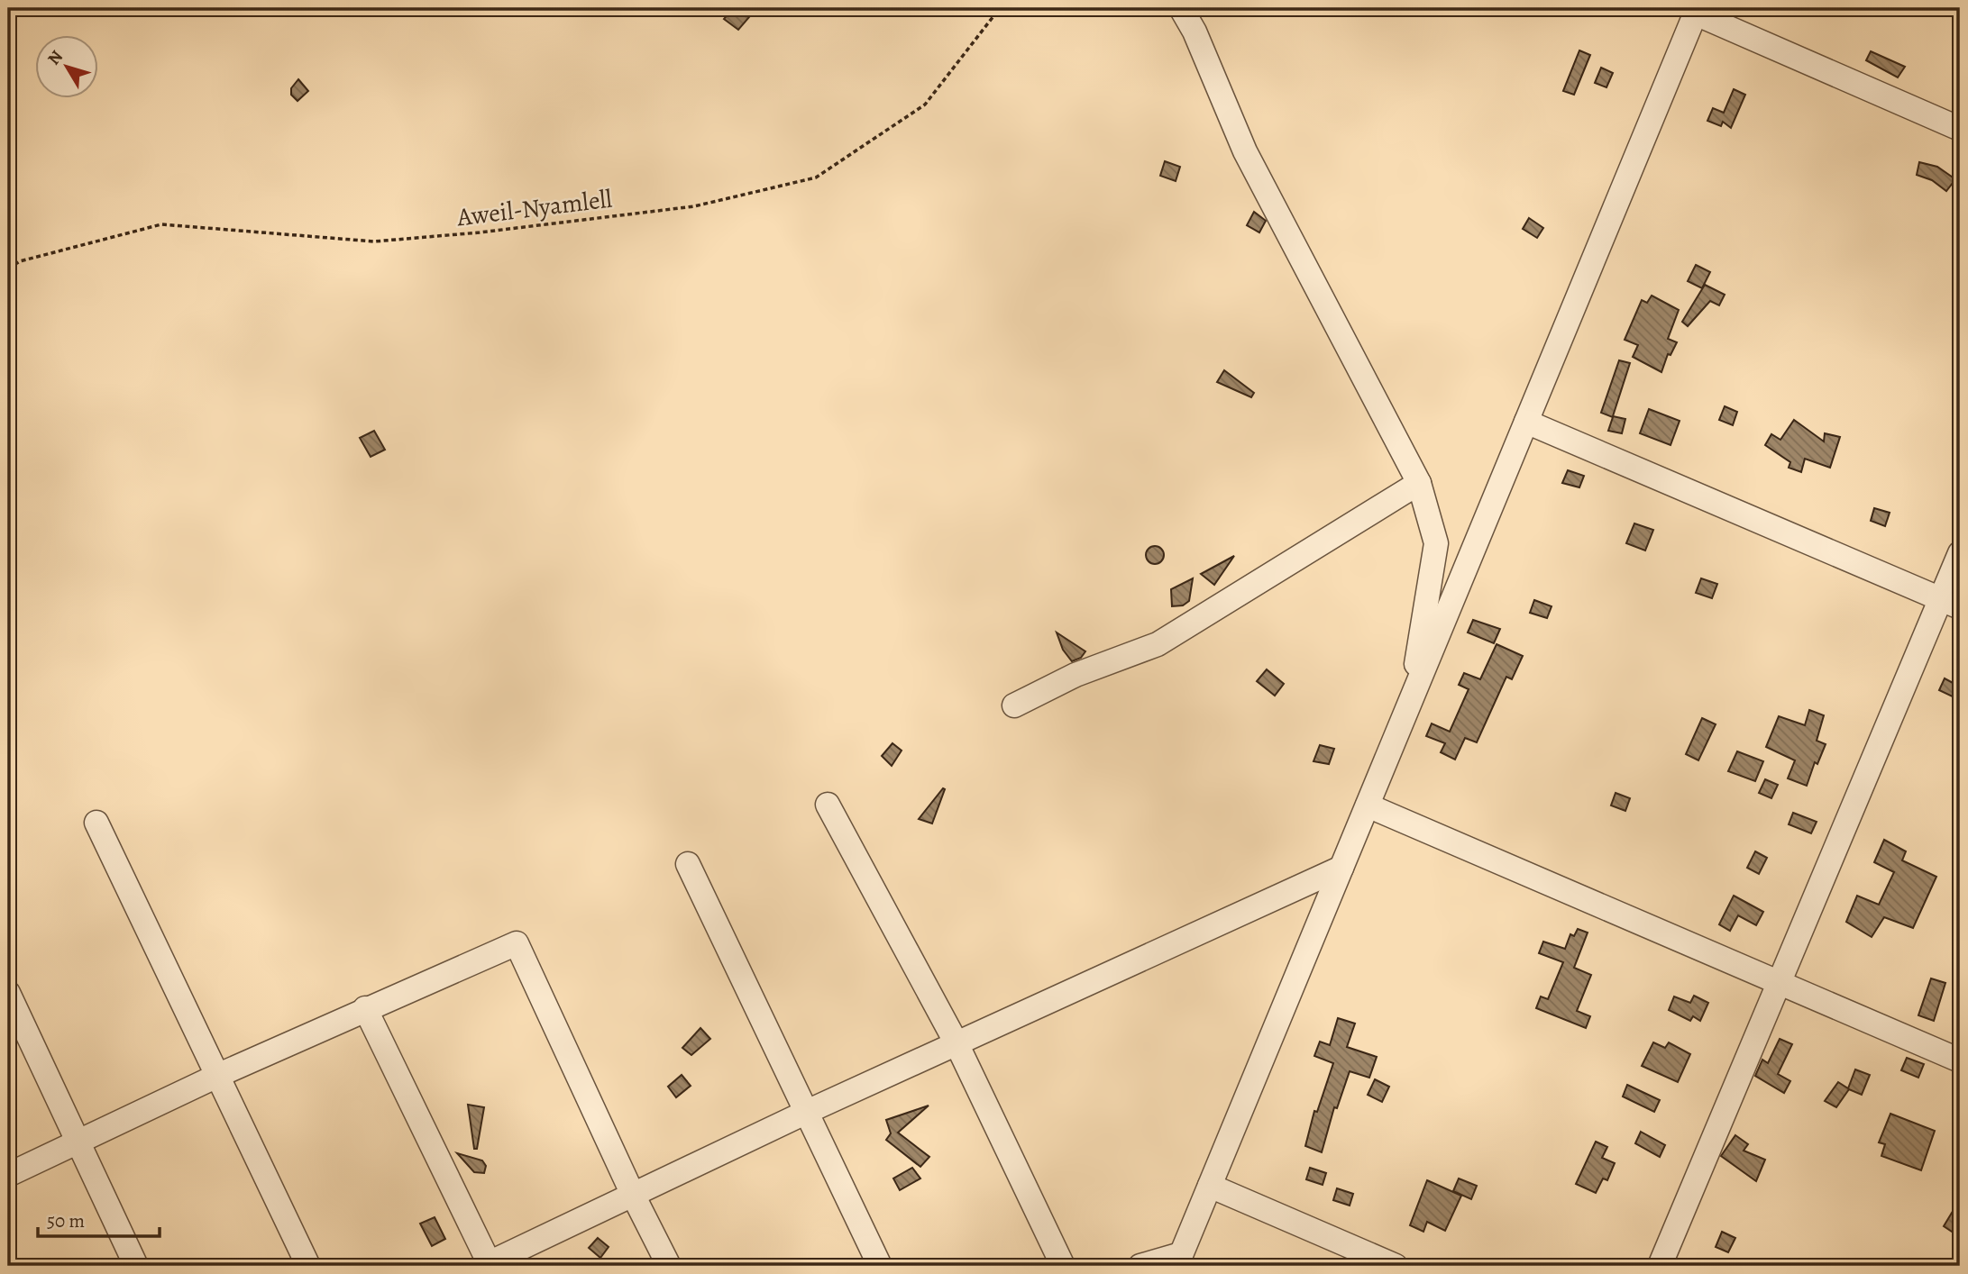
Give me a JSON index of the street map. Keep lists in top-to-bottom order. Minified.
{"streets":{"path":["Aweil-Nyamlell"]},"scale_bar":"50 m","north":"top left"}
